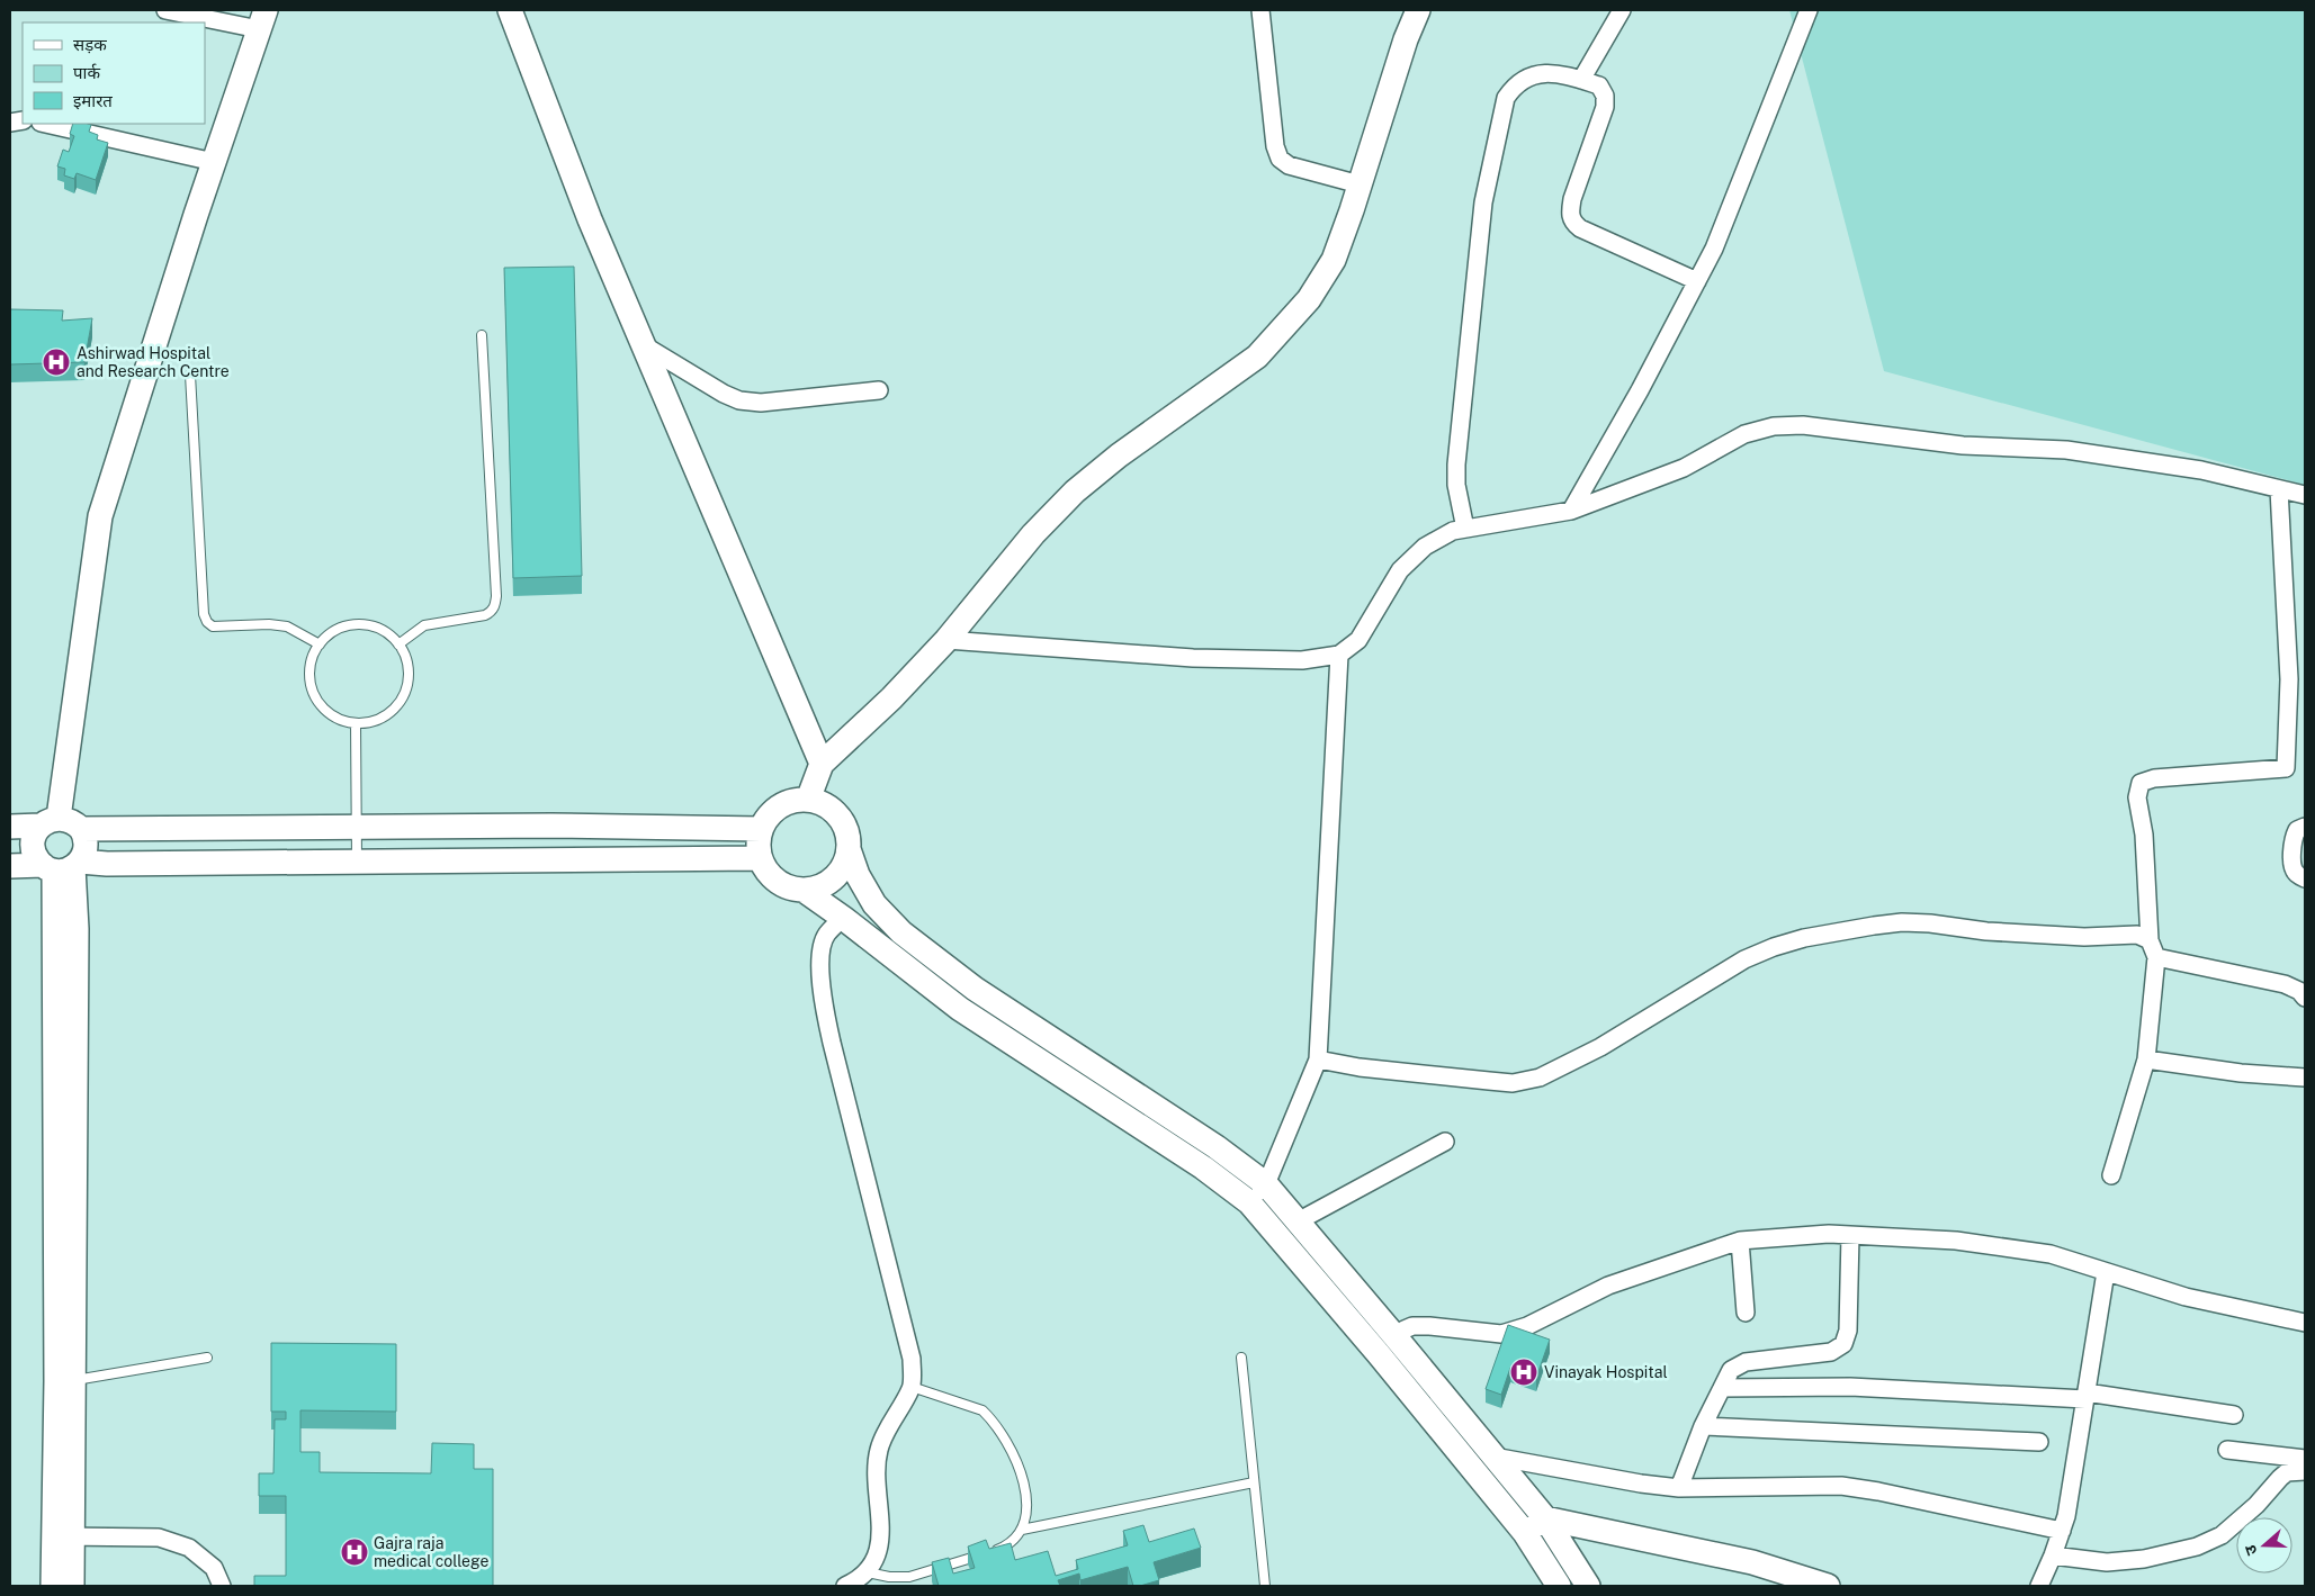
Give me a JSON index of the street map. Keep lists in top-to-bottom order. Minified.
{"places":{"hospital":["Ashirwad Hospital and Research Centre","Vinayak Hospital","Gajra raja medical college"]},"legend":["सड़क","पार्क","इमारत"],"north":"left"}
